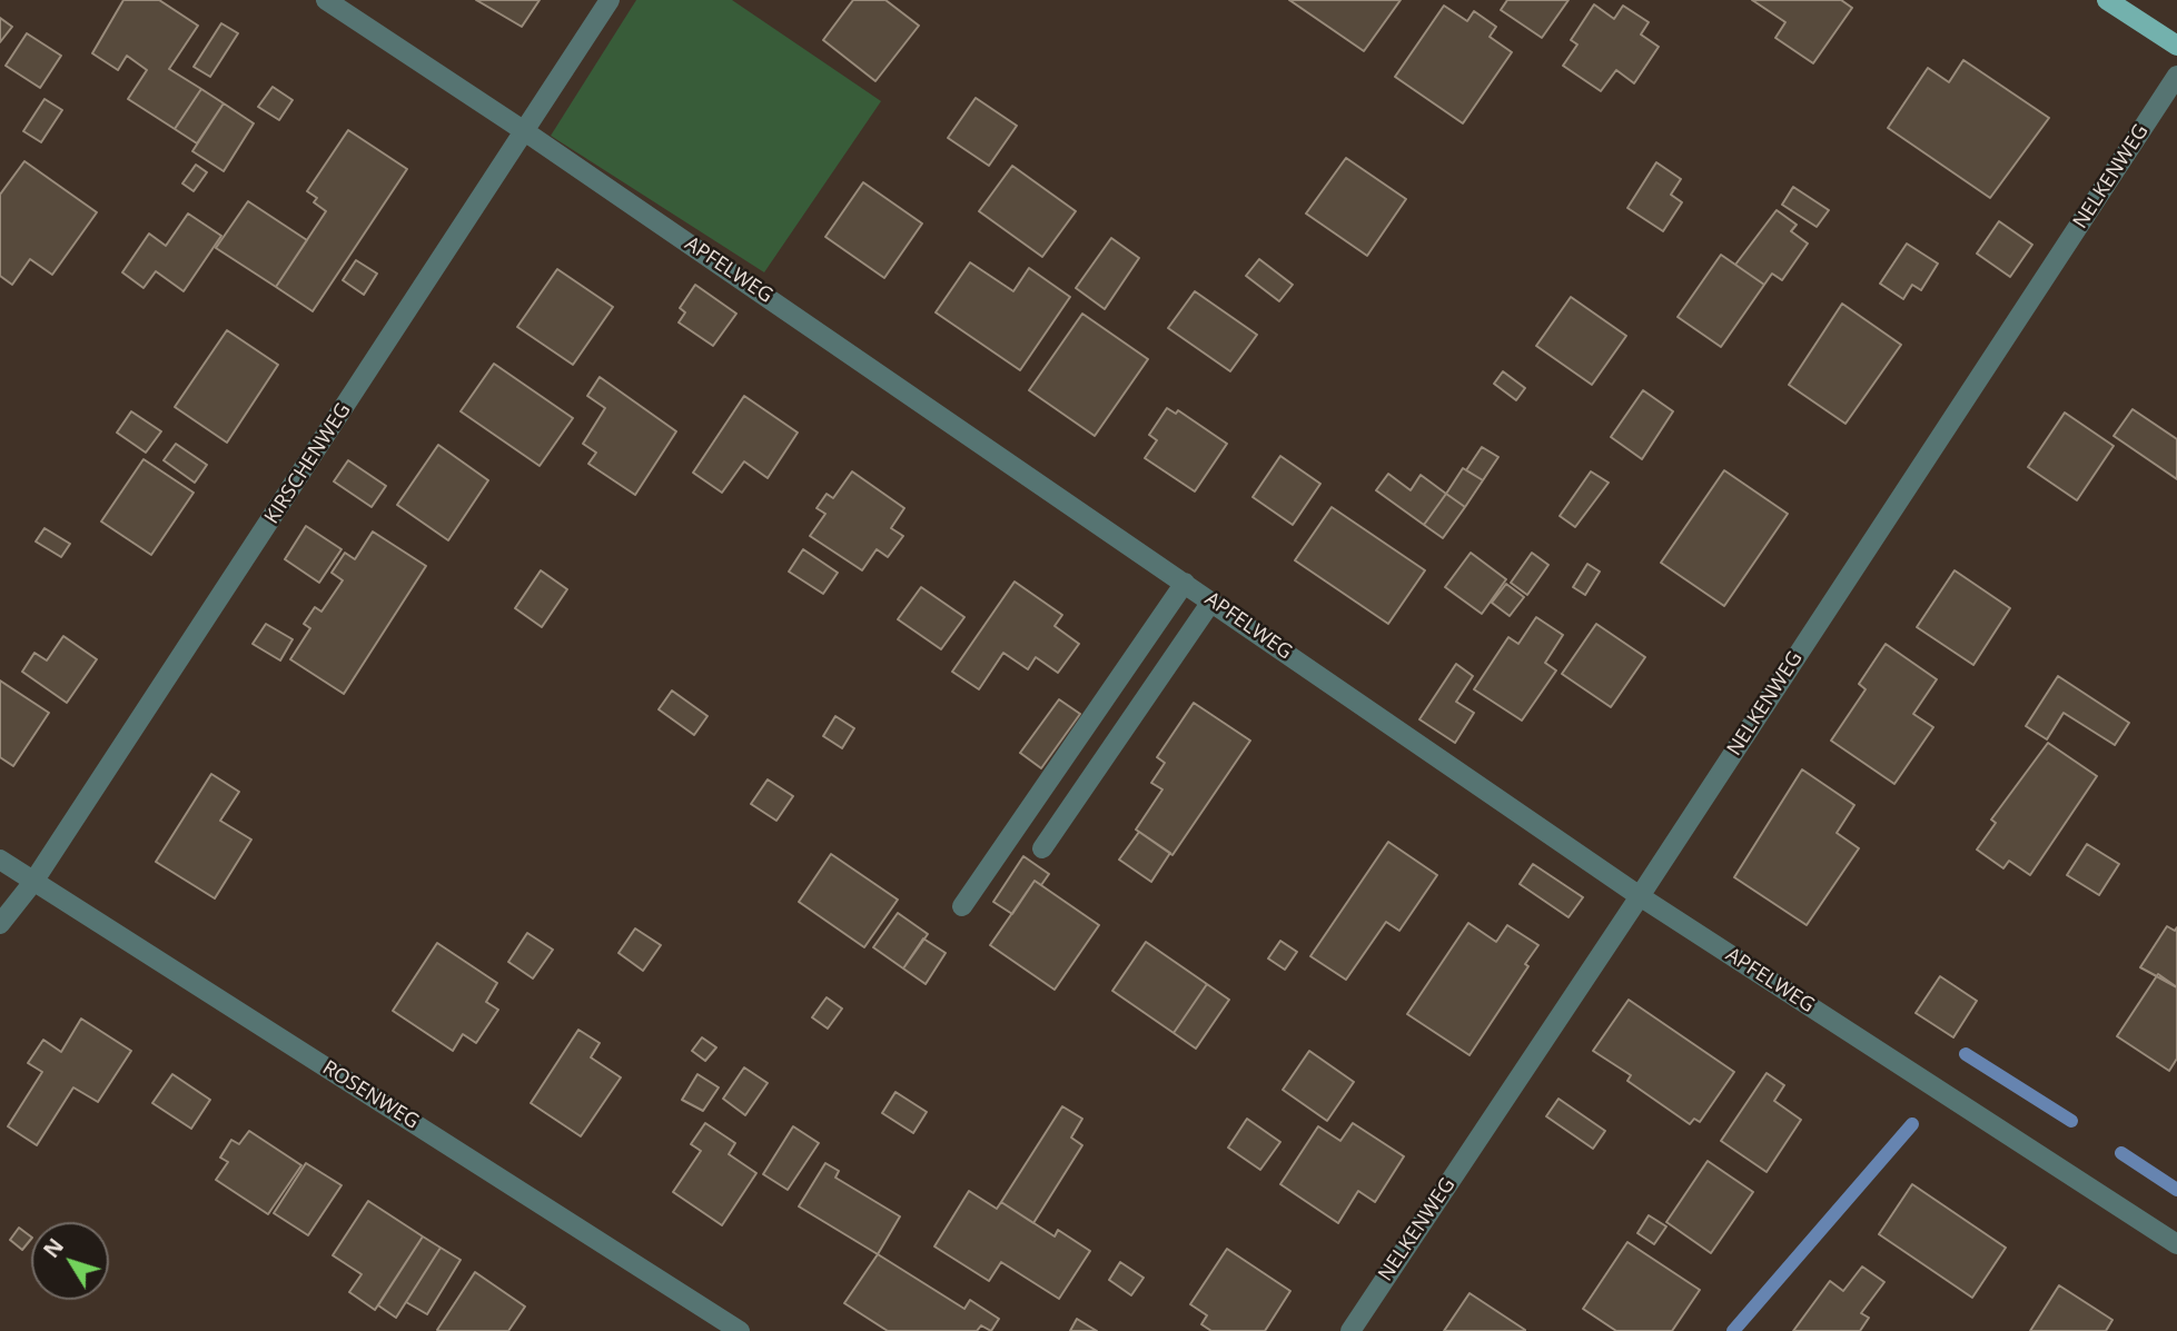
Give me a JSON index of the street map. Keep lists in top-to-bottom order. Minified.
{"streets":{"street":["NELKENWEG","APFELWEG","KIRSCHENWEG","ROSENWEG"]},"crossings":[["NELKENWEG","APFELWEG"],["APFELWEG","KIRSCHENWEG"],["KIRSCHENWEG","ROSENWEG"]],"north":"top left"}
